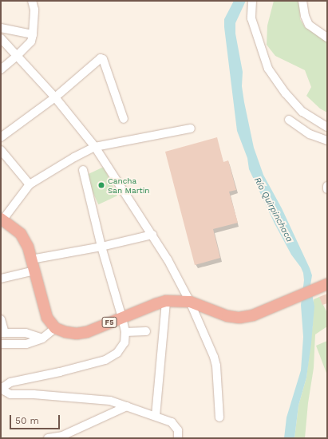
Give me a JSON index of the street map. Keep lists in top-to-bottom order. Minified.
{"streets":{"highway":["F5"]},"water":["Río Quirpinchaca"],"places":["Cancha San Martin"],"scale_bar":"50 m"}
